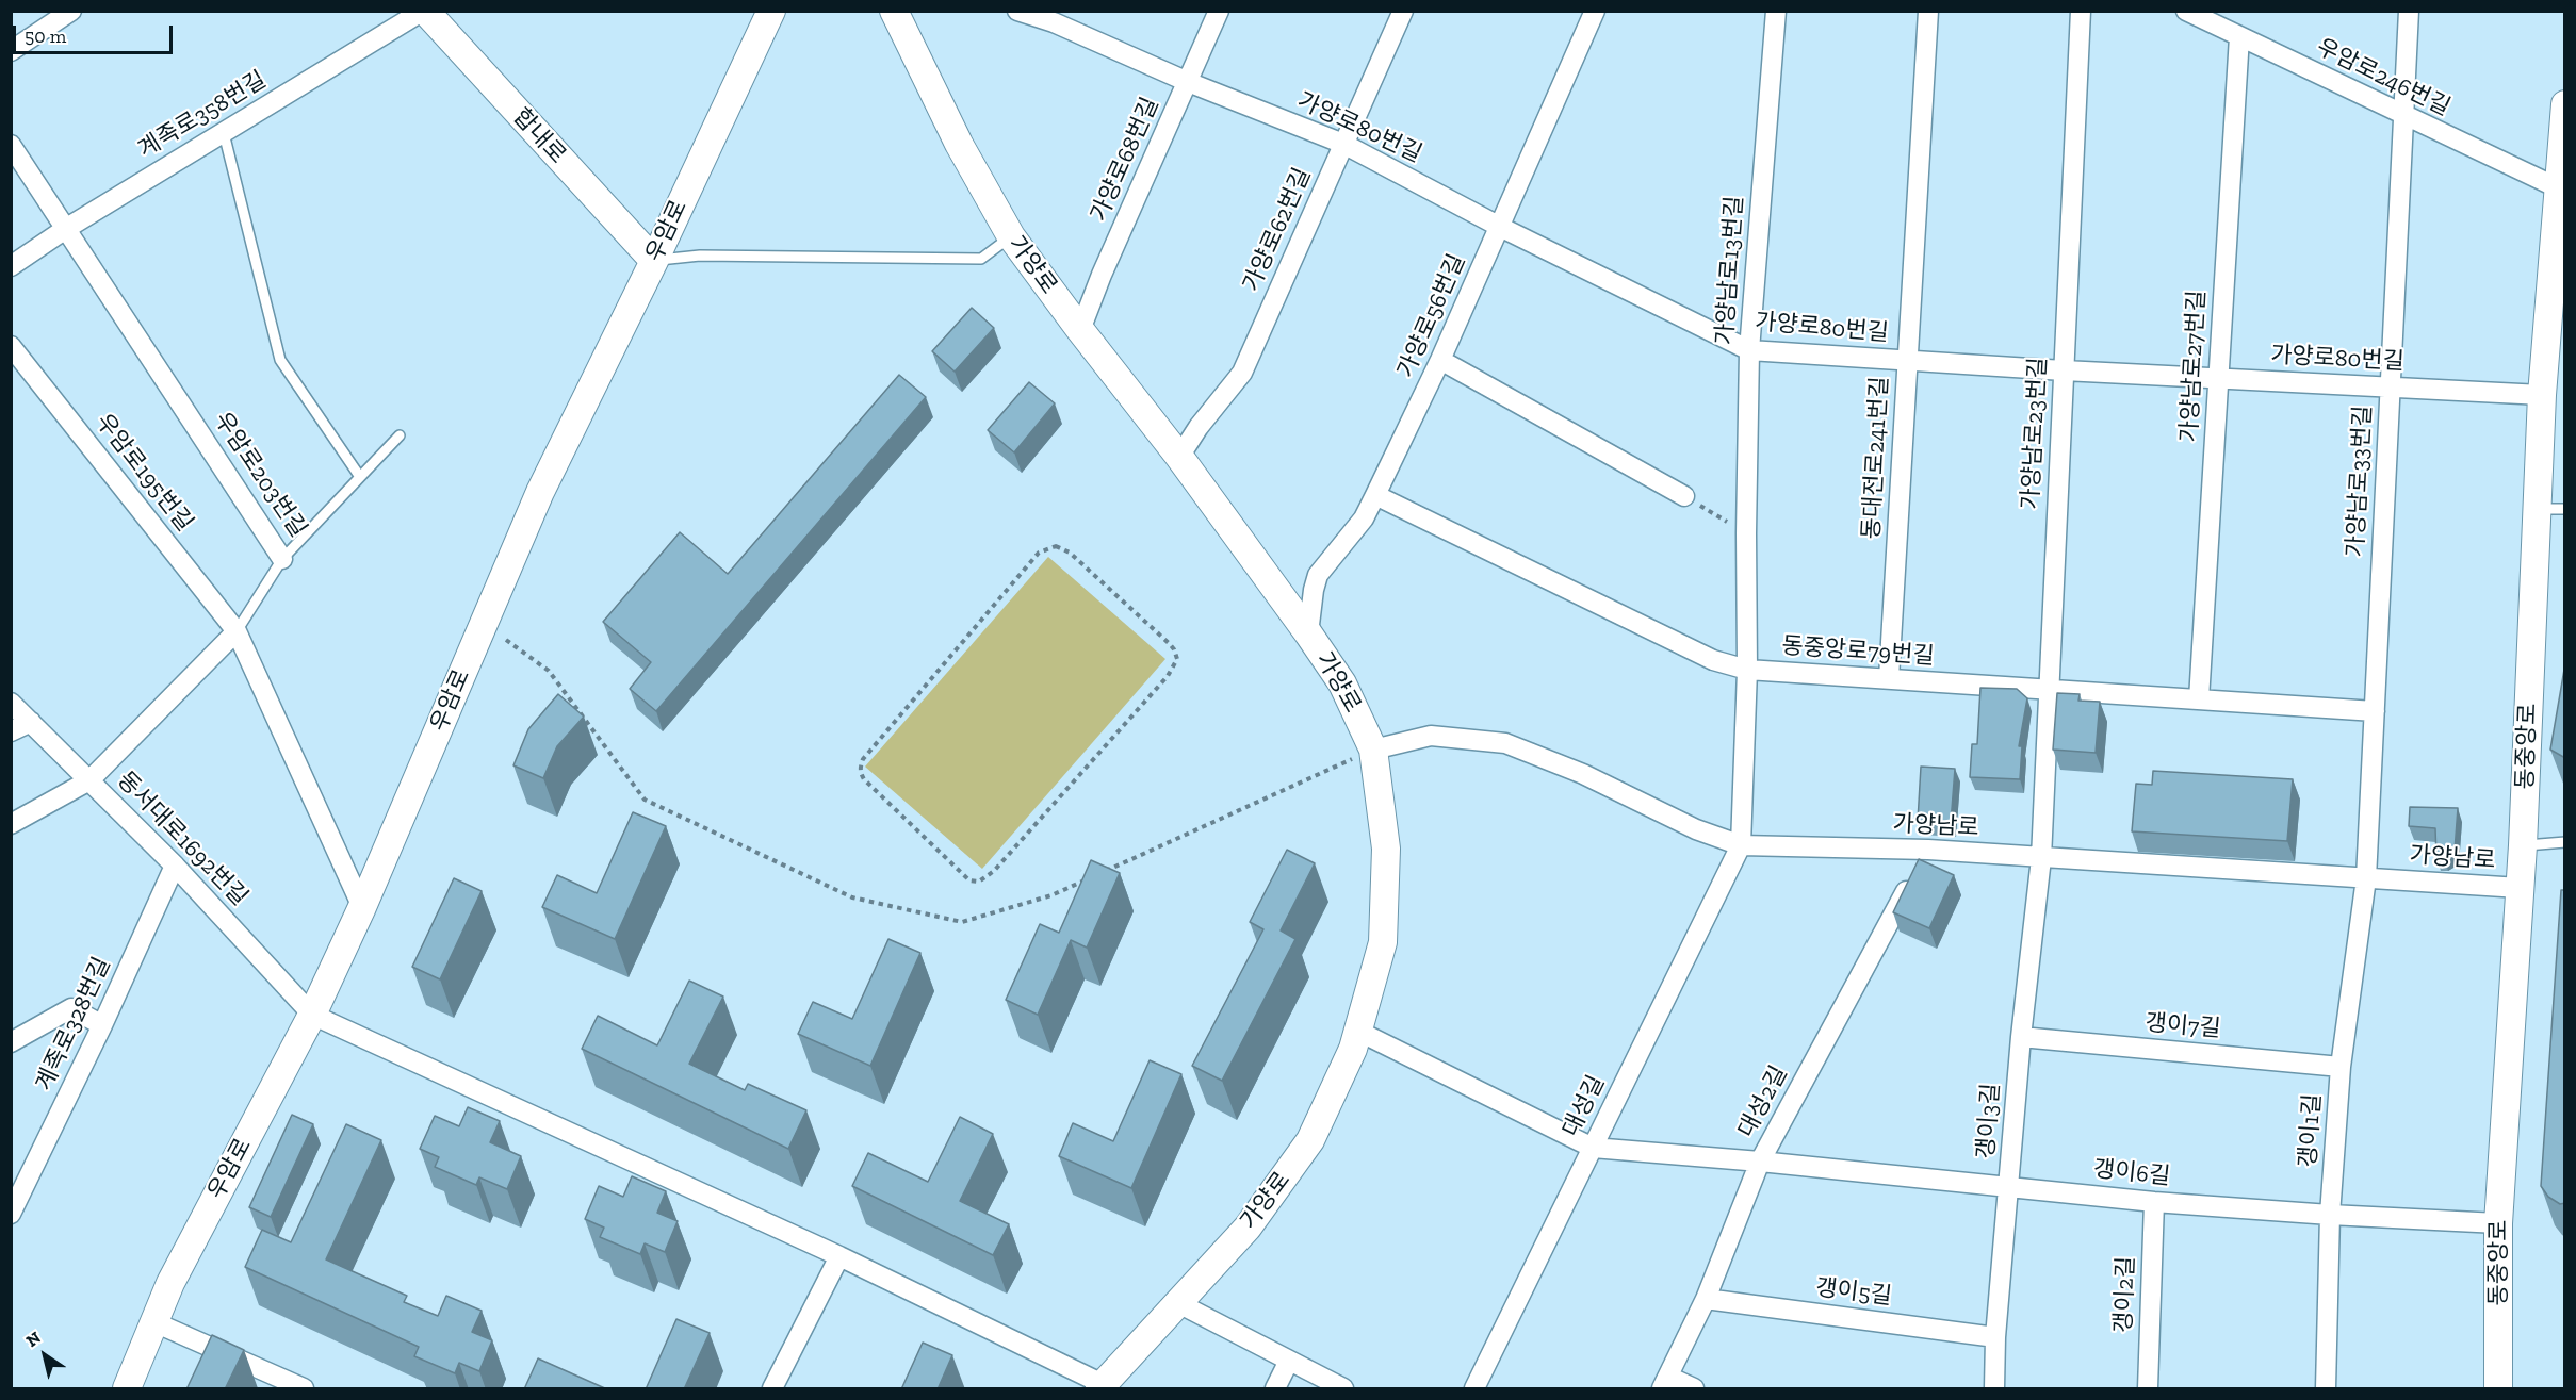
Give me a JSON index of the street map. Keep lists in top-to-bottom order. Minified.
{"streets":{"street":["우암로246번길","계족로358번길","가양로80번길","합내로","가양로68번길","가양로62번길","우암로","가양로","가양남로13번길","가양로56번길","가양남로27번길","가양남로23번길","동대전로241번길","우암로195번길","우암로203번길","가양남로33번길","동중앙로79번길","동중앙로","가양남로","동서대로1692번길","계족로328번길","갱이7길","대성2길","대성길","갱이3길","갱이1길","갱이6길","갱이5길","갱이2길"]},"crossings":[["우암로246번길","가양남로27번길"],["우암로246번길","가양남로33번길"],["우암로246번길","동중앙로"],["계족로358번길","합내로"],["계족로358번길","우암로203번길"],["가양로80번길","가양로68번길"],["가양로80번길","가양로62번길"],["가양로80번길","가양남로13번길"],["가양로80번길","가양로56번길"],["가양로80번길","가양남로27번길"],["가양로80번길","가양남로23번길"],["가양로80번길","동대전로241번길"],["가양로80번길","가양남로33번길"],["가양로80번길","동중앙로"],["합내로","우암로"],["가양로68번길","가양로"],["가양로62번길","가양로"],["우암로","우암로195번길"],["우암로","동서대로1692번길"],["가양로","가양로56번길"],["가양로","가양남로"],["가양남로13번길","동중앙로79번길"],["가양남로13번길","가양남로"],["가양남로13번길","대성길"],["가양로56번길","동중앙로79번길"],["가양남로27번길","동중앙로79번길"],["가양남로23번길","동중앙로79번길"],["가양남로23번길","가양남로"],["가양남로23번길","갱이3길"],["동대전로241번길","동중앙로79번길"],["가양남로33번길","동중앙로79번길"],["가양남로33번길","가양남로"],["가양남로33번길","갱이1길"],["동중앙로","가양남로"],["동중앙로","갱이6길"],["가양남로","대성2길"],["가양남로","대성길"],["가양남로","갱이3길"],["가양남로","갱이1길"],["동서대로1692번길","계족로328번길"],["갱이7길","갱이3길"],["갱이7길","갱이1길"],["대성2길","갱이6길"],["대성2길","갱이5길"],["대성길","갱이6길"],["갱이3길","갱이6길"],["갱이3길","갱이5길"],["갱이1길","갱이6길"],["갱이6길","갱이2길"]],"scale_bar":"50 m","north":"top left"}
